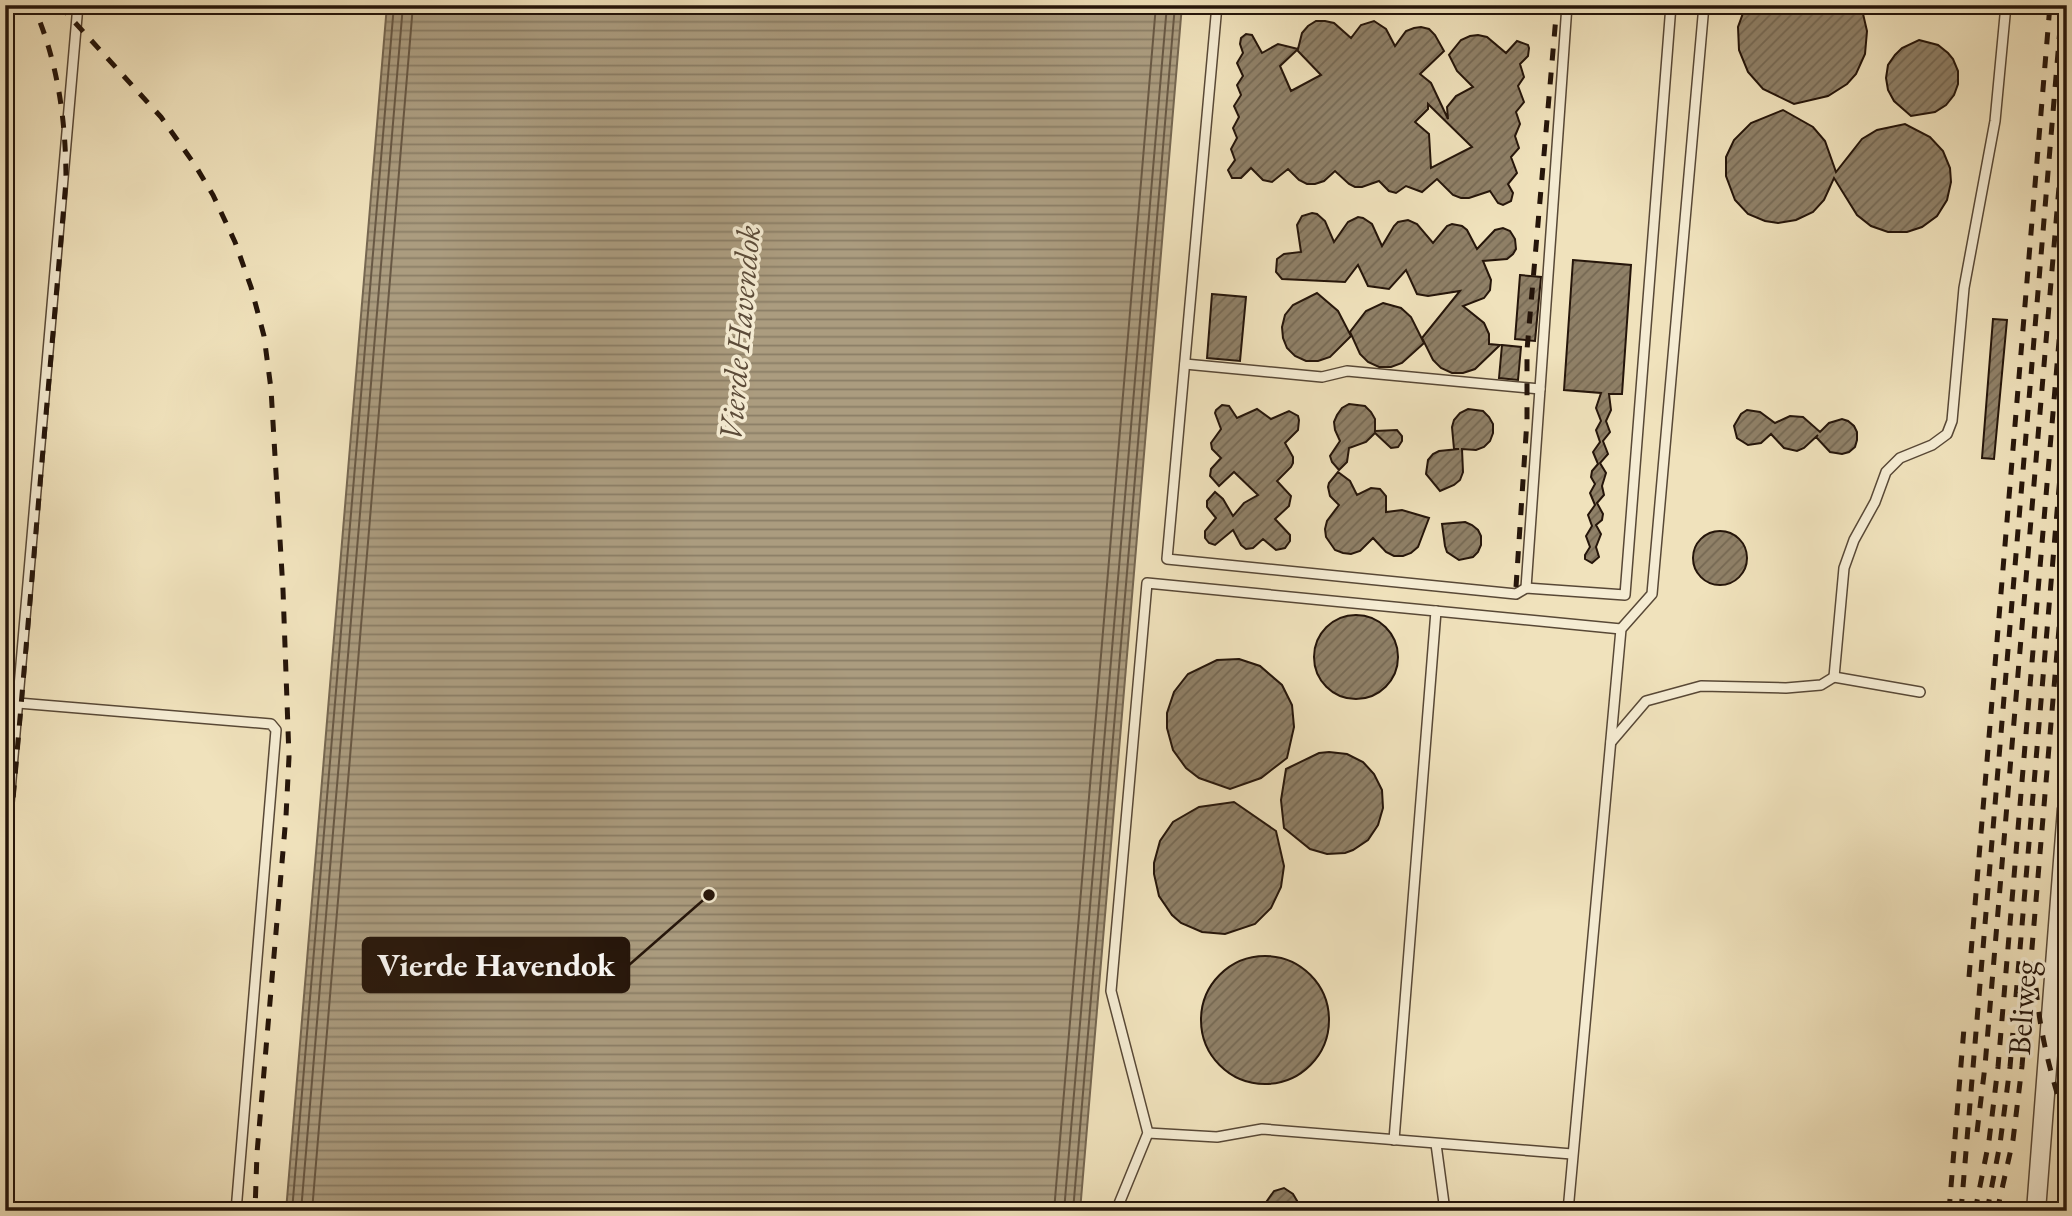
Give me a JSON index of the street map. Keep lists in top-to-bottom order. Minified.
{"streets":{"street":["Beliweg"]},"water":["Vierde Havendok"],"places":["Vierde Havendok"]}
